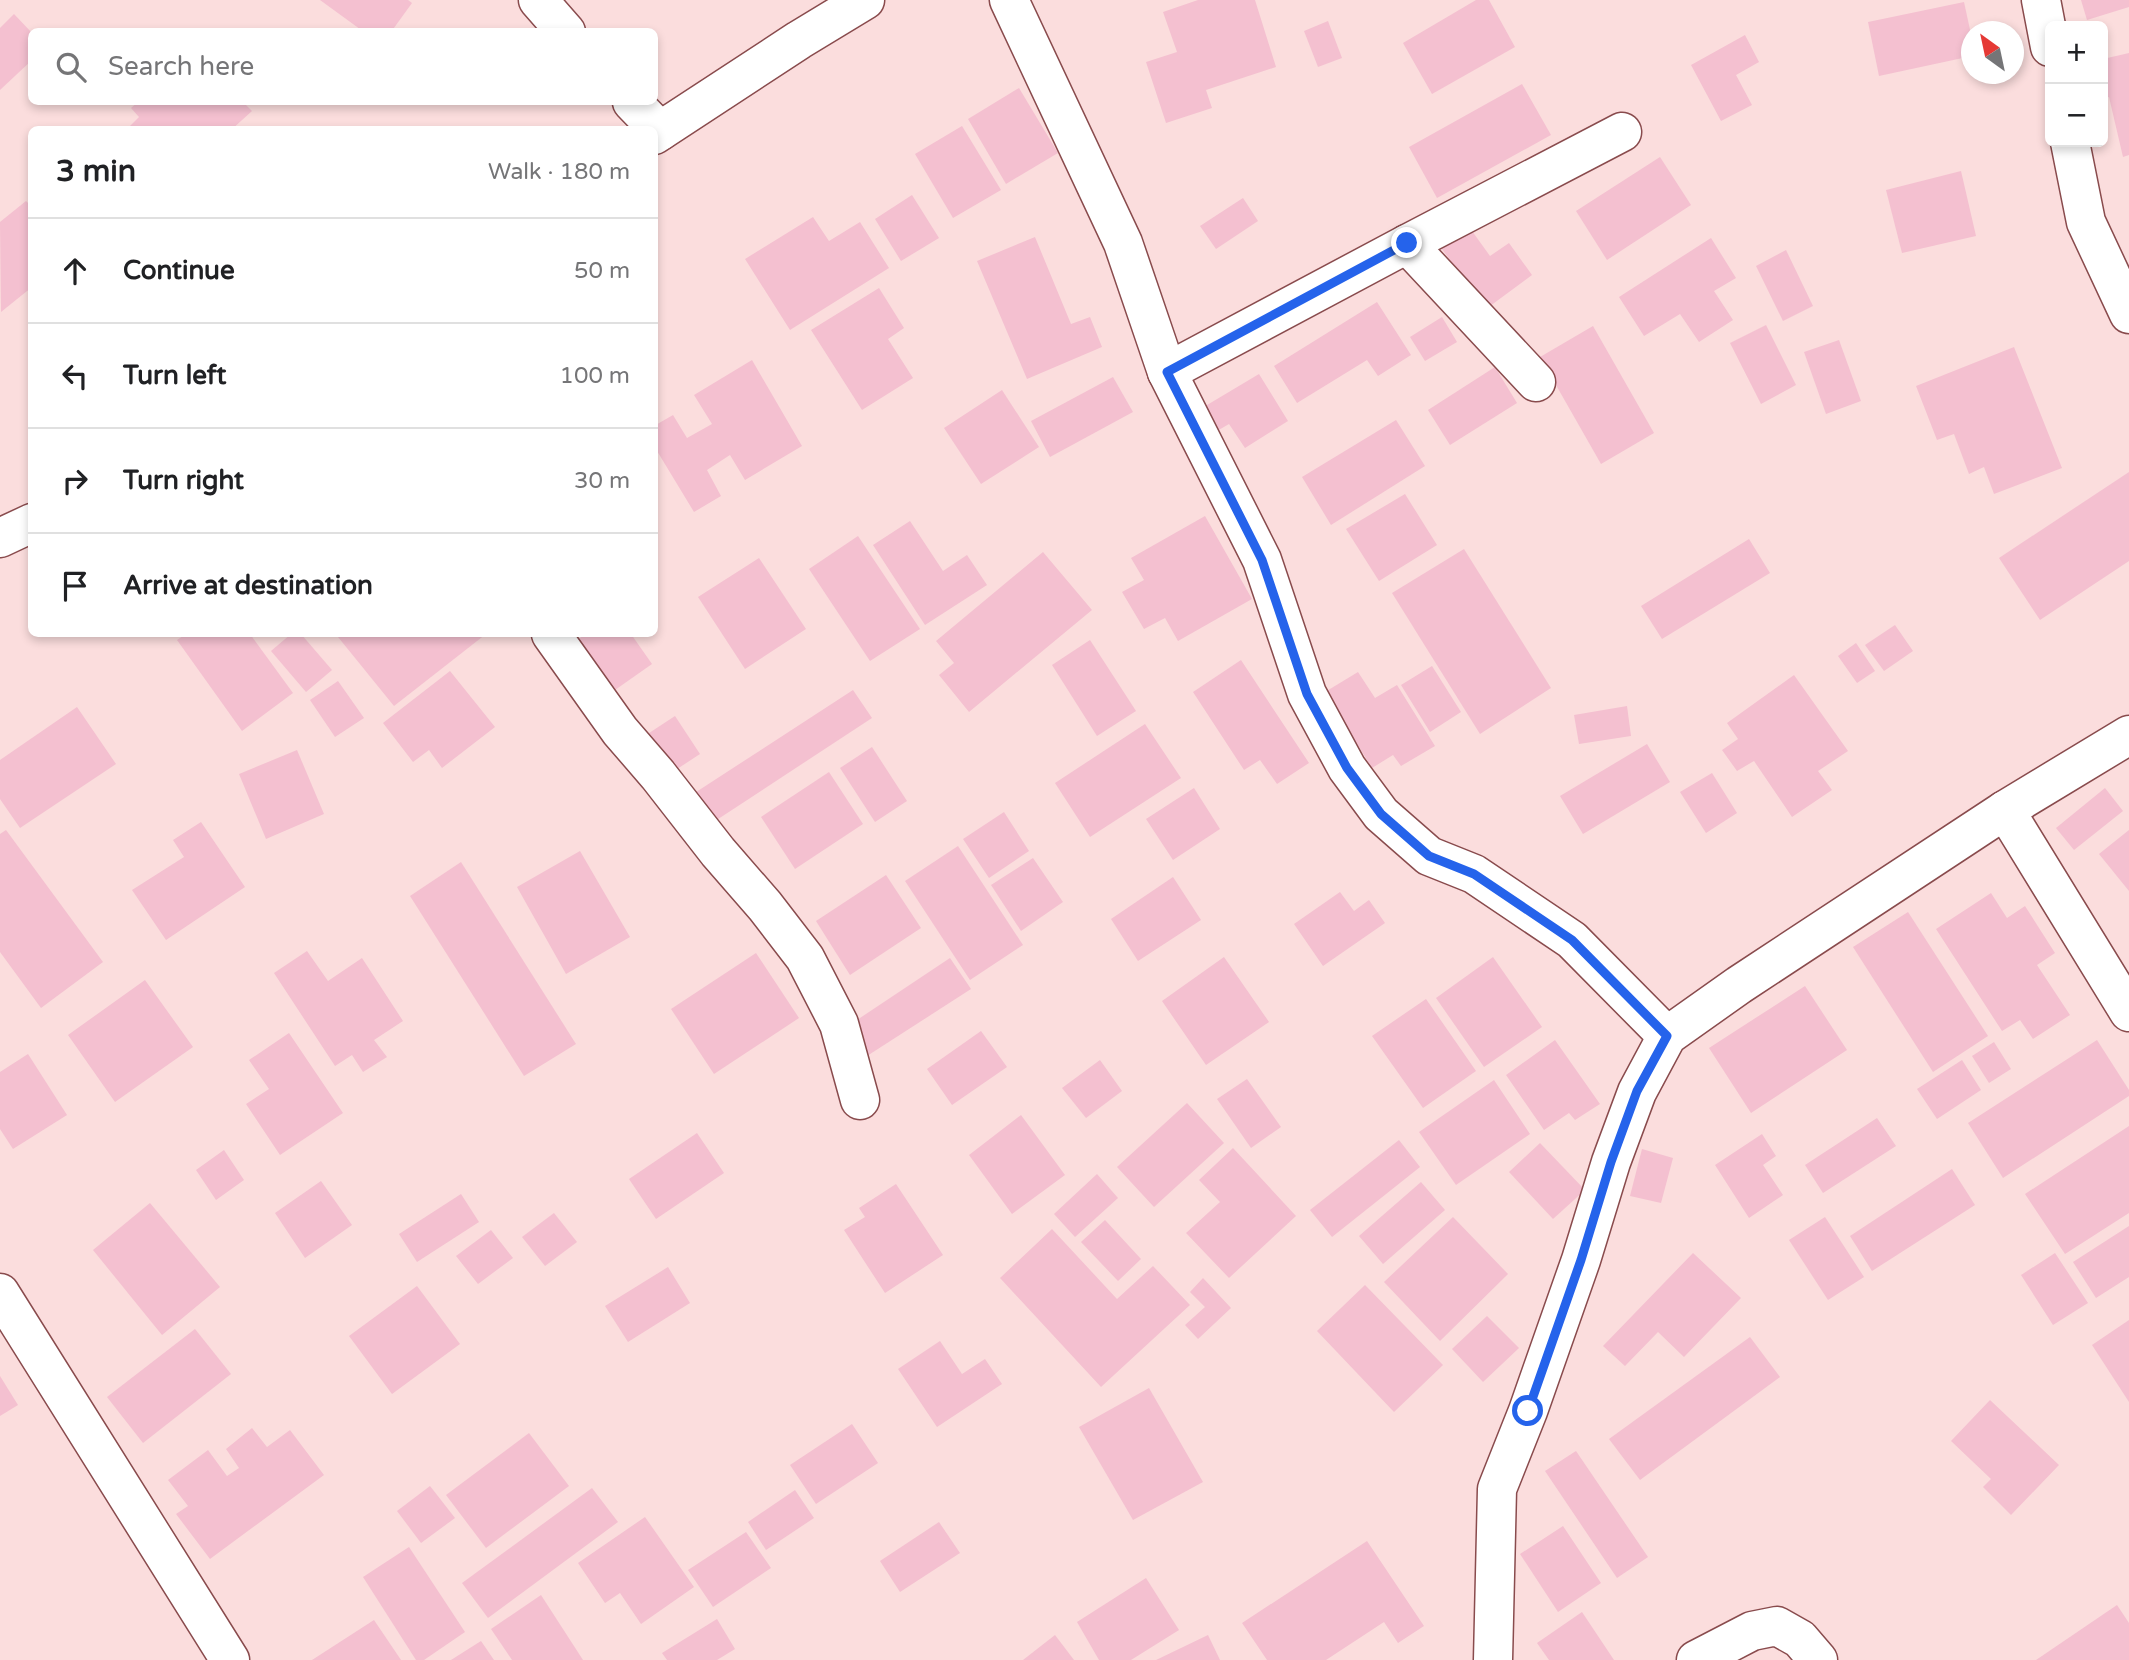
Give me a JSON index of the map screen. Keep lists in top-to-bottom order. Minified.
{"north":"top left","page":{"map_buttons":["+","−"],"search":"Search here","heading":["3 min","Walk · 180 m"],"list":[["Continue","50 m"],["Turn left","100 m"],["Turn right","30 m"],"Arrive at destination"]}}
